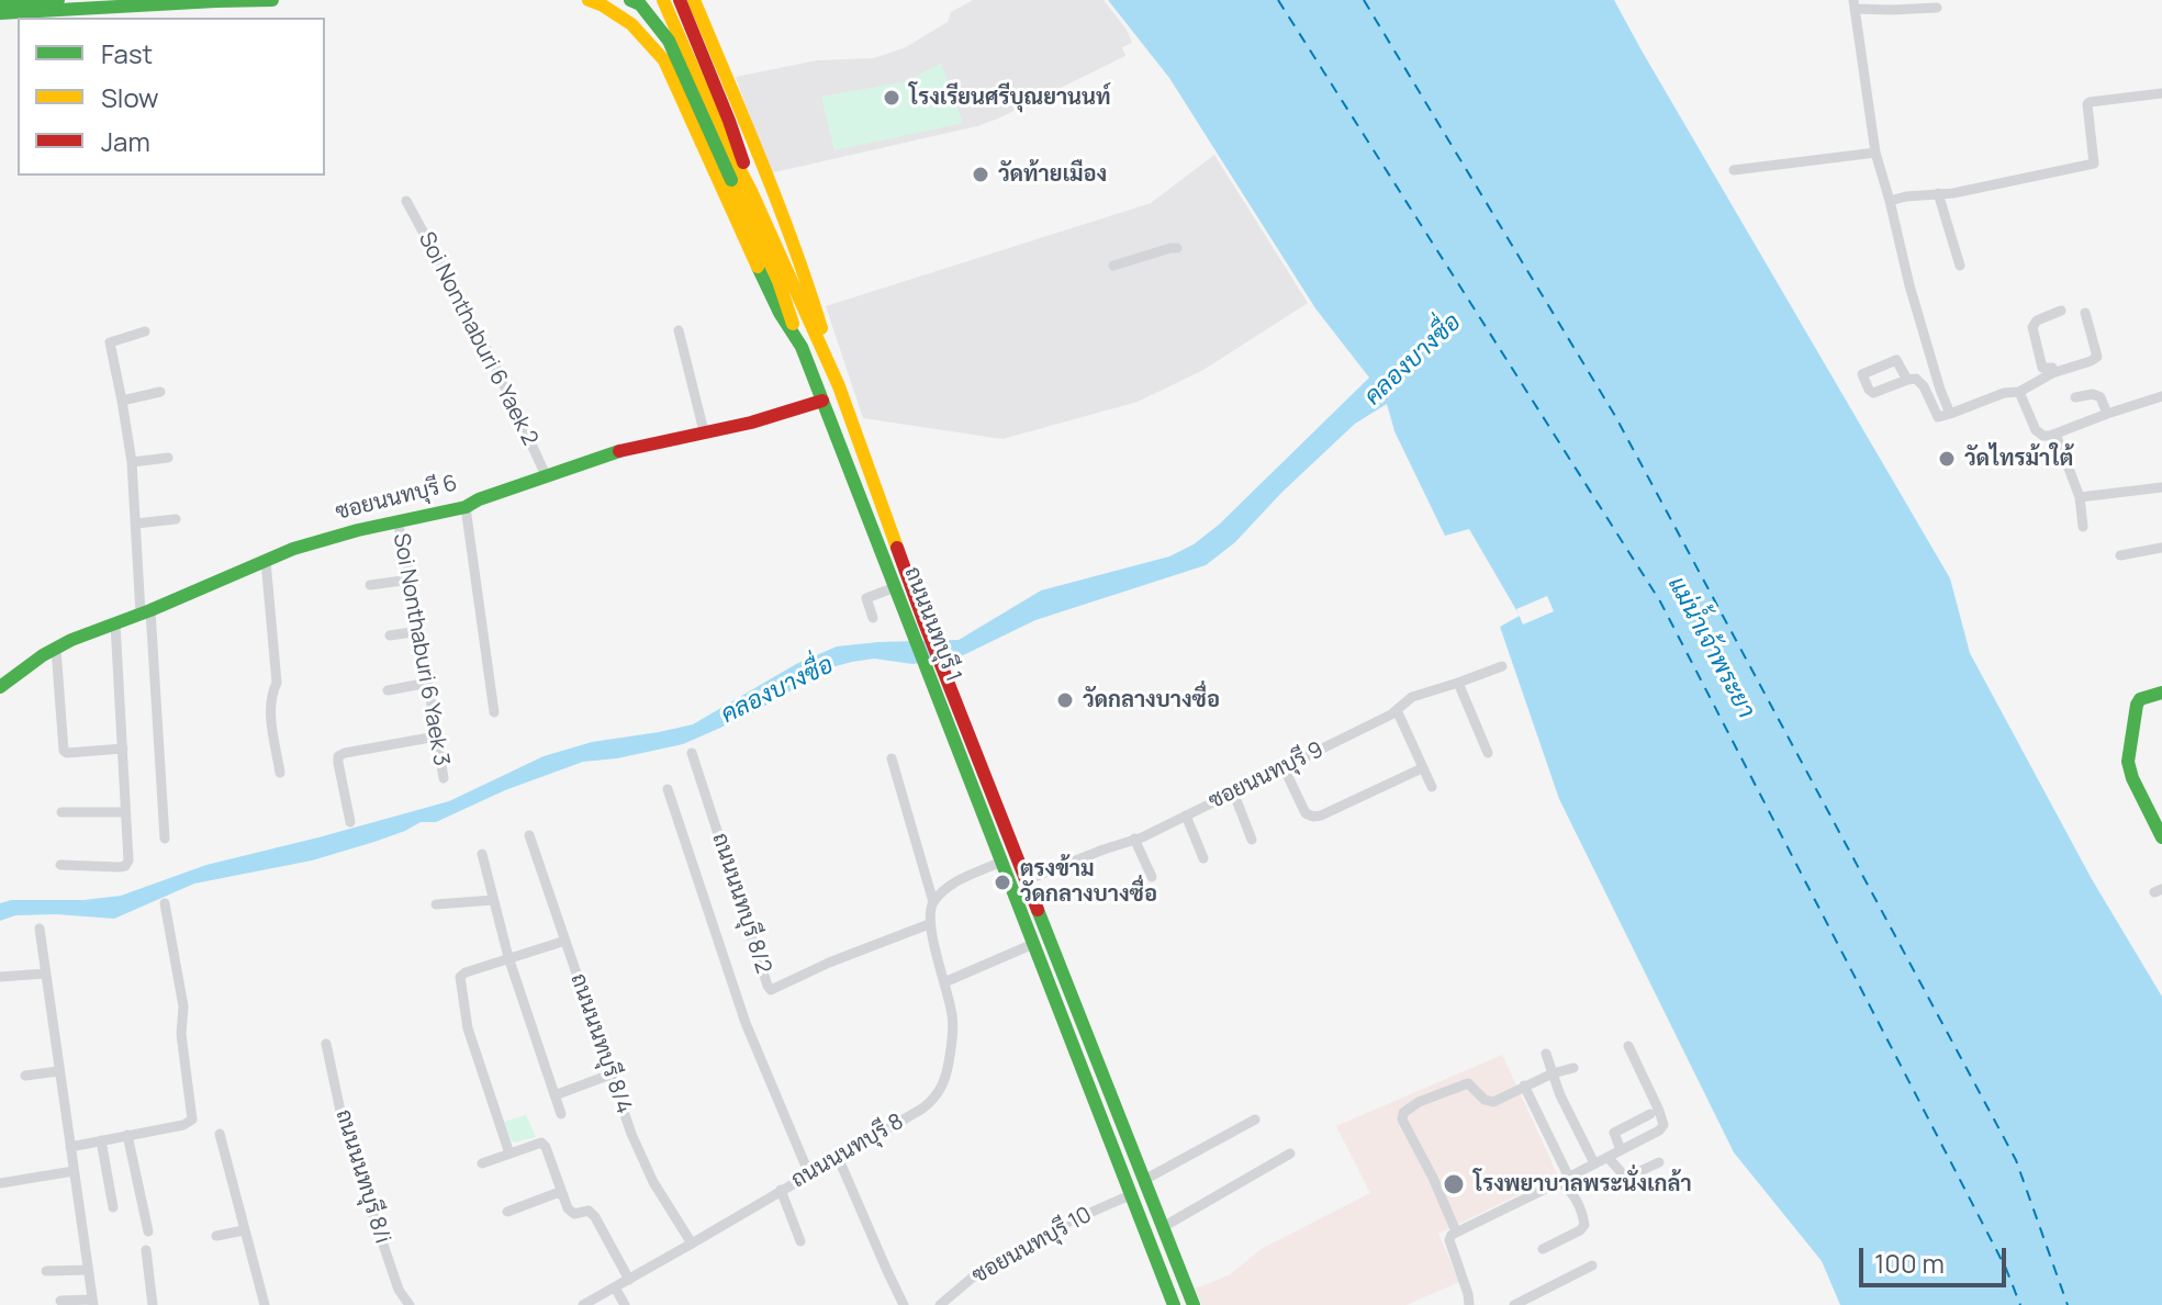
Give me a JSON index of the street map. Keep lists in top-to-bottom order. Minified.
{"streets":{"main road":["ซอยนนทบุรี 6","ถนนนนทบุรี 1"],"street":["Soi Nonthaburi 6 Yaek 2","Soi Nonthaburi 6 Yaek 3","ซอยนนทบุรี 9","ถนนนนทบุรี 8/2","ถนนนนทบุรี 8/4","ถนนนนทบุรี 8","ถนนนนทบุรี 8/i","ซอยนนทบุรี 10"]},"crossings":[["Soi Nonthaburi 6 Yaek 2","ซอยนนทบุรี 6"],["ซอยนนทบุรี 6","ถนนนนทบุรี 1"],["ซอยนนทบุรี 6","Soi Nonthaburi 6 Yaek 3"],["ถนนนนทบุรี 1","ซอยนนทบุรี 9"],["ถนนนนทบุรี 1","ซอยนนทบุรี 10"],["ถนนนนทบุรี 8/2","ถนนนนทบุรี 8"],["ถนนนนทบุรี 8/4","ถนนนนทบุรี 8"]],"water":["คลองบางซื่อ","แม่น้ำเจ้าพระยา"],"places":["โรงเรียนศรีบุณยานนท์","วัดท้ายเมือง","วัดไทรม้าใต้","วัดกลางบางซื่อ","ตรงข้าม วัดกลางบางซื่อ","โรงพยาบาลพระนั่งเกล้า"],"legend":["Fast","Slow","Jam"],"scale_bar":"100 m"}
